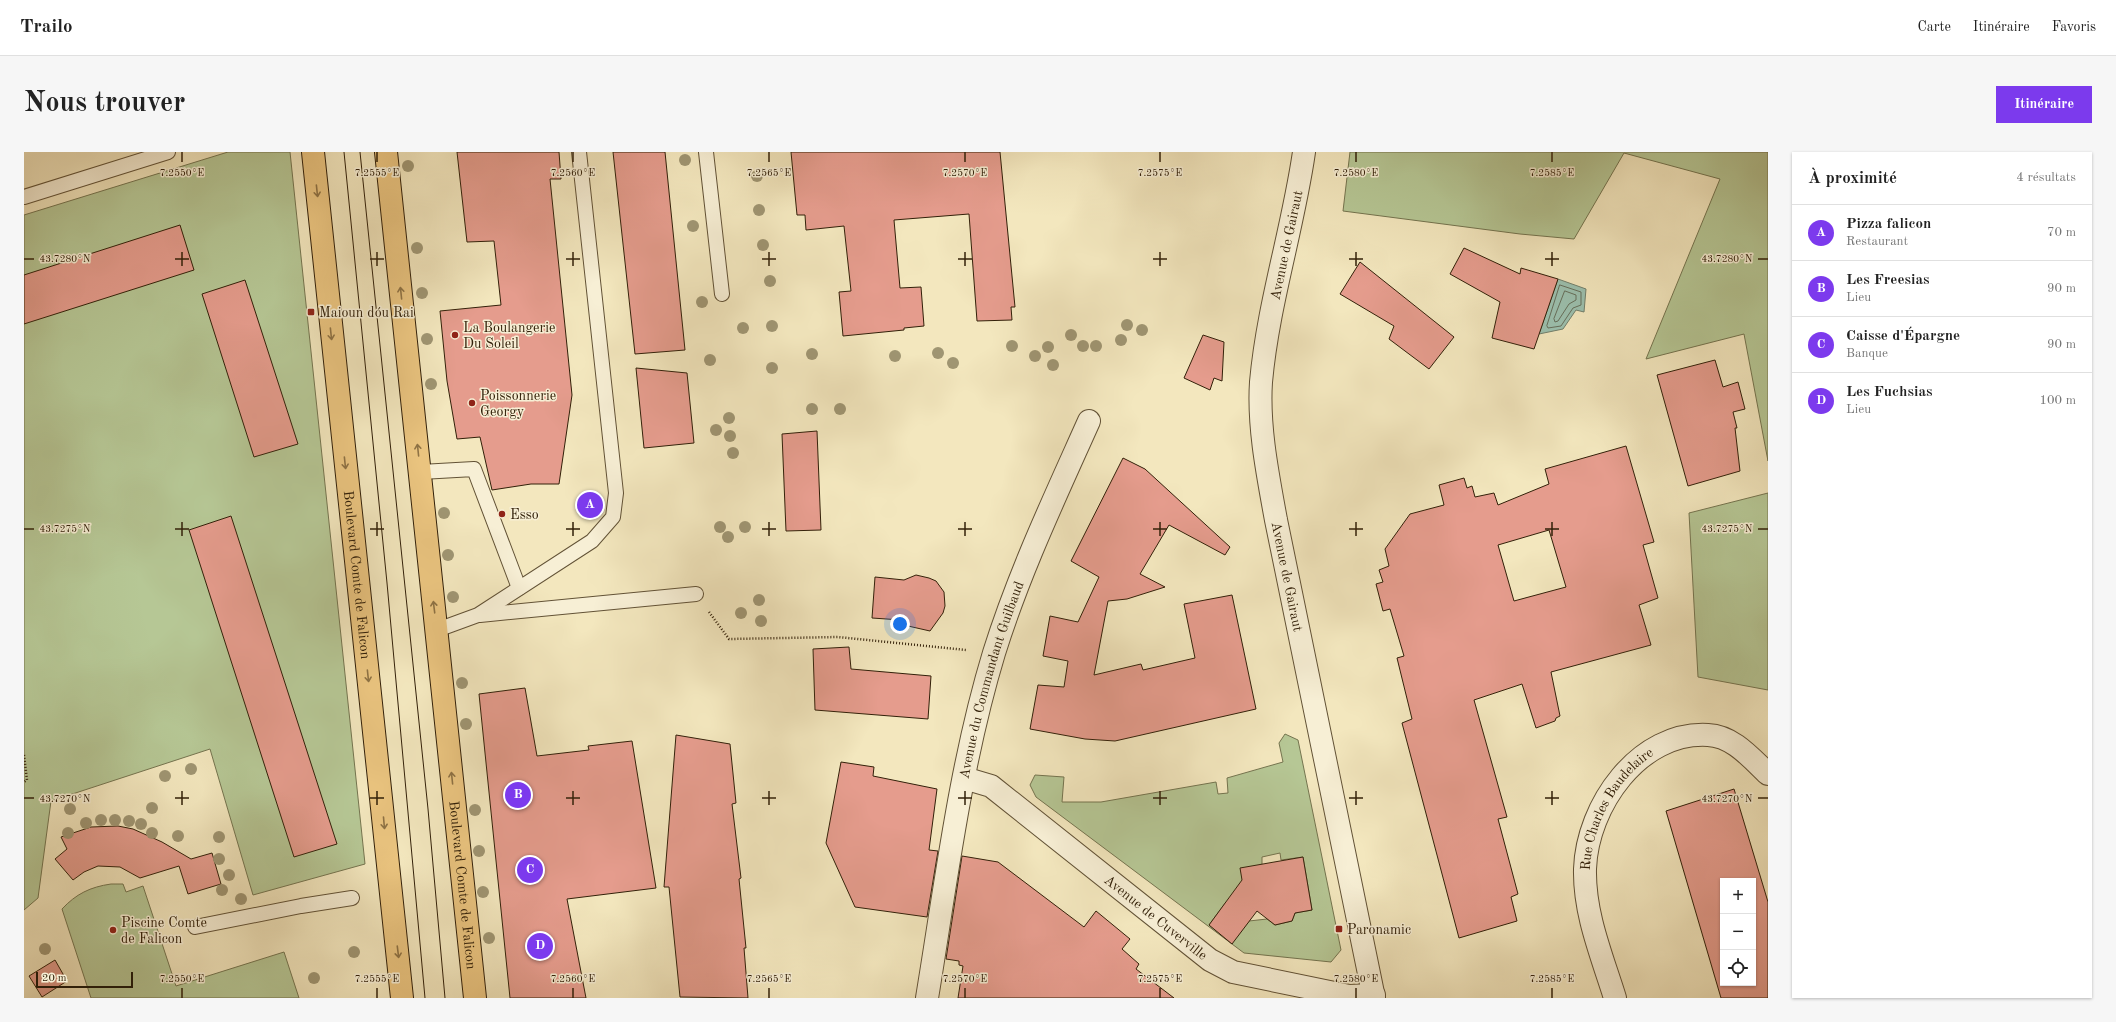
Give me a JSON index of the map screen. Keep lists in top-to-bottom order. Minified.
{"streets":{"main road":["Boulevard Comte de Falicon"],"street":["Avenue de Gairaut","Avenue du Commandant Guilbaud","Rue Charles Baudelaire","Avenue de Cuverville"]},"crossings":[["Avenue de Gairaut","Avenue de Cuverville"],["Avenue du Commandant Guilbaud","Avenue de Cuverville"]],"places":{"transit":["Maioun dóu Rai","Paronamic"],"other":["La Boulangerie Du Soleil","Poissonnerie Georgy","Esso","Piscine Comte de Falicon"]},"scale_bar":"20 m","page":{"header":"Trailo","nav":["Carte","Itinéraire","Favoris"],"buttons":"Itinéraire","title":"Nous trouver","heading":["À proximité","4 résultats"],"list":[{"mark":"A","name":"Pizza falicon","note":"Restaurant","value":"70 m"},{"mark":"B","name":"Les Freesias","note":"Lieu","value":"90 m"},{"mark":"C","name":"Caisse d'Épargne","note":"Banque","value":"90 m"},{"mark":"D","name":"Les Fuchsias","note":"Lieu","value":"100 m"}],"pins":["A","B","C","D"],"map_buttons":["+","−"],"scale":"20 m"},"coordinates":["7.2550°E","7.2555°E","7.2560°E","7.2565°E","7.2570°E","7.2575°E","7.2580°E","7.2585°E","43.7280°N","43.7275°N","43.7270°N"]}
